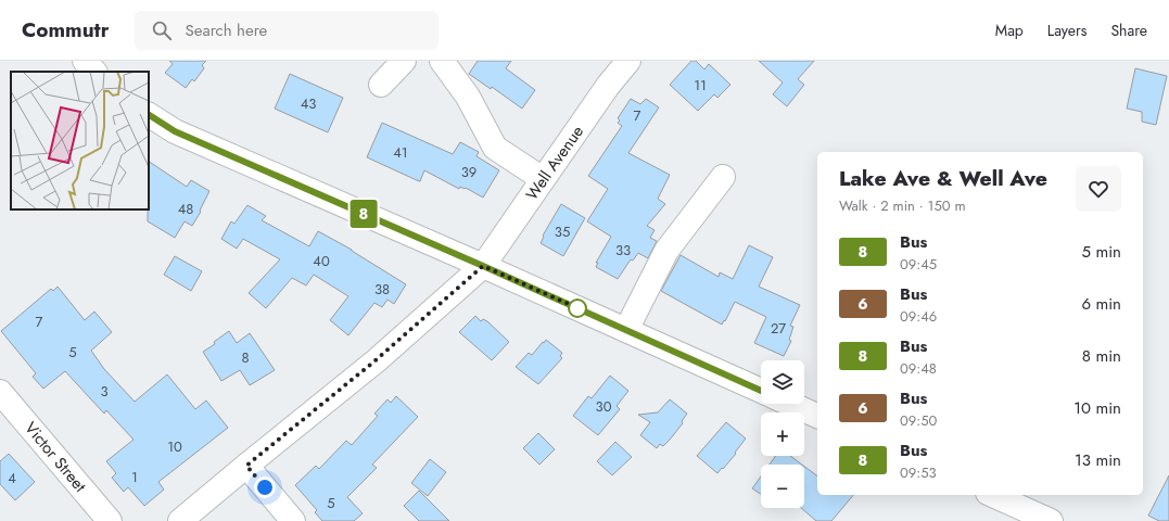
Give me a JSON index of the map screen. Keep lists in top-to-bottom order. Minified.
{"streets":{"street":["Well Avenue","Victor Street"]},"lines":["bus line 8"],"house_numbers":["11","43","7","41","39","48","35","33","40","38","7","27","5","8","3","30","10","1","4","5"],"page":{"header":"Commutr","search":"Search here","nav":["Map","Layers","Share"],"on_map":"8","heading":["Lake Ave & Well Ave","Walk · 2 min · 150 m"],"list":[{"mark":"8","name":"Bus","note":"09:45","value":"5 min"},{"mark":"6","name":"Bus","note":"09:46","value":"6 min"},{"mark":"8","name":"Bus","note":"09:48","value":"8 min"},{"mark":"6","name":"Bus","note":"09:50","value":"10 min"},{"mark":"8","name":"Bus","note":"09:53","value":"13 min"}],"map_buttons":["+","−"]}}
